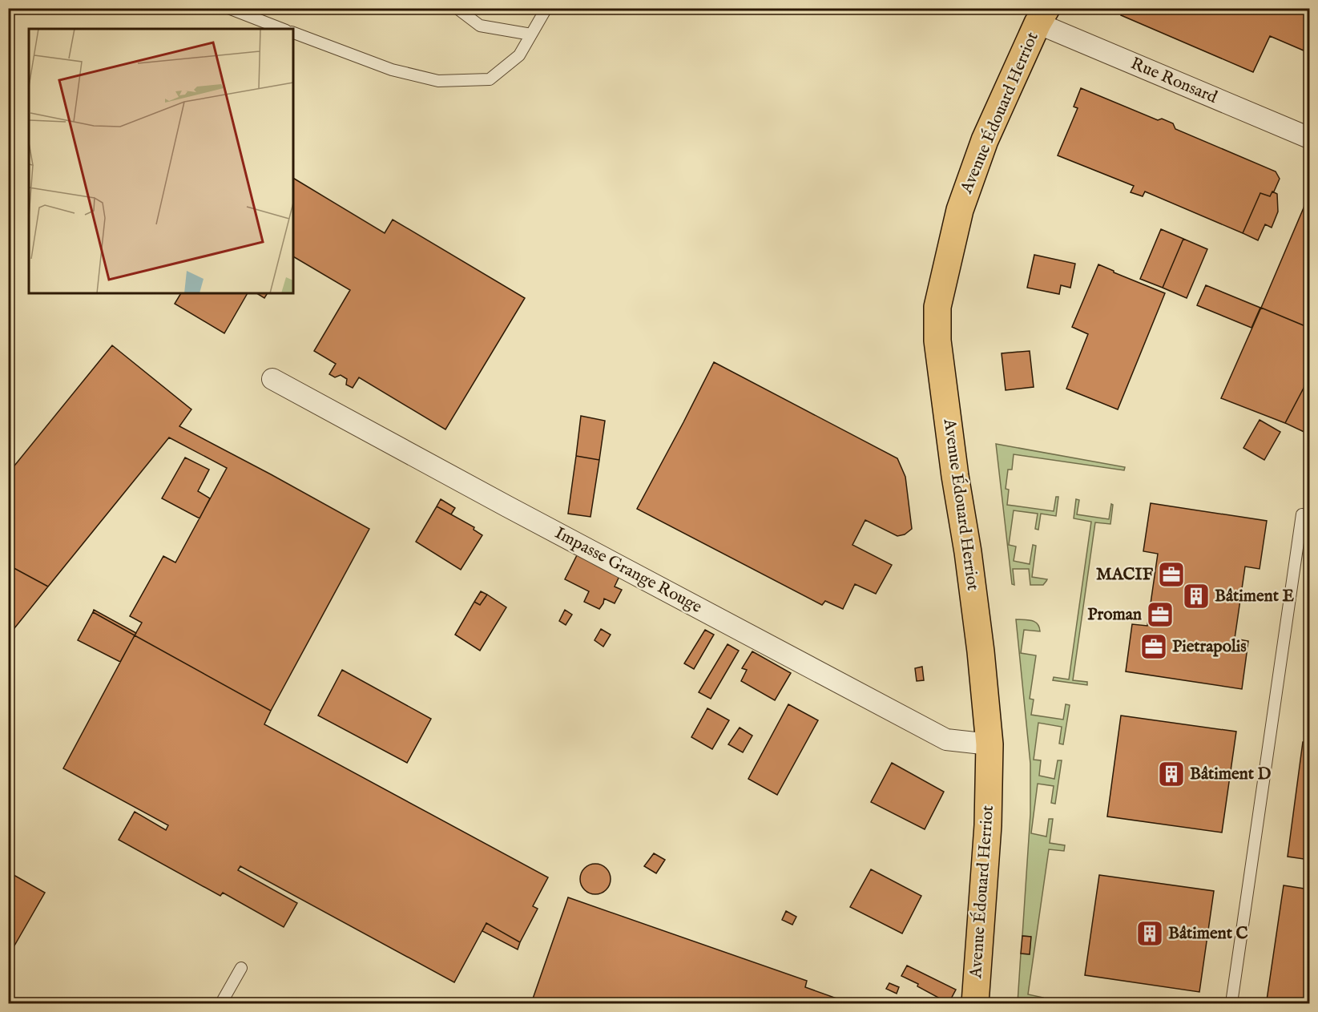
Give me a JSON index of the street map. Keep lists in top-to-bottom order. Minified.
{"streets":{"main road":["Avenue Édouard Herriot"],"street":["Rue Ronsard","Impasse Grange Rouge"]},"crossings":[["Rue Ronsard","Avenue Édouard Herriot"],["Avenue Édouard Herriot","Impasse Grange Rouge"]],"places":{"office":["MACIF","Proman","Pietrapolis"],"building":["Bâtiment E","Bâtiment D","Bâtiment C"]}}
